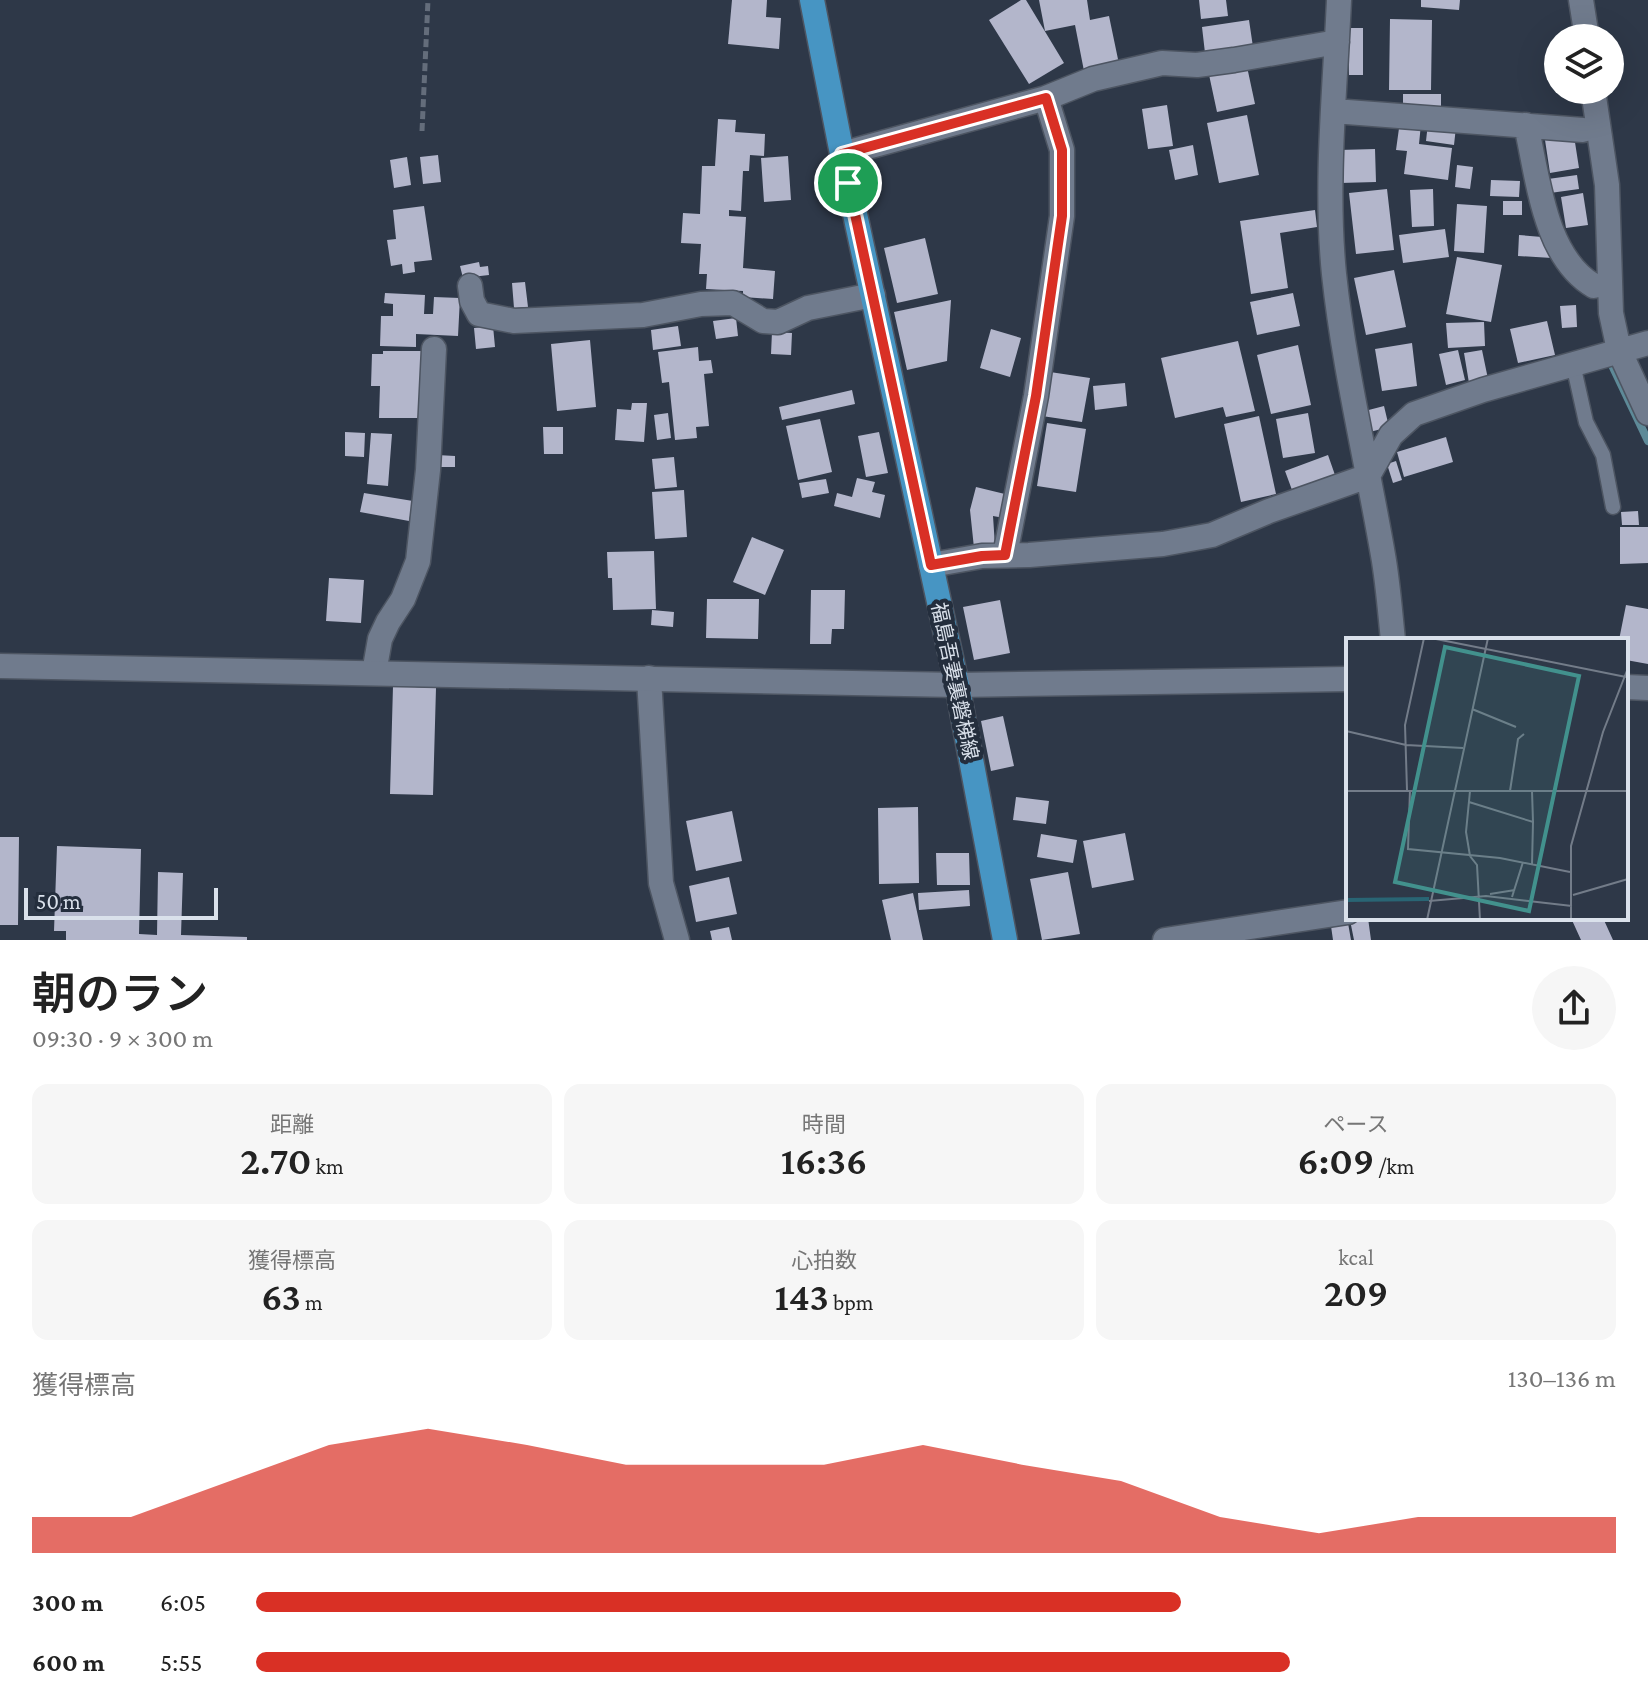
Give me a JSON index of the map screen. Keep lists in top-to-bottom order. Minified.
{"streets":{"main road":["福島吾妻裏磐梯線"]},"scale_bar":"50 m","page":{"scale":"50 m","heading":["朝のラン","09:30 · 9 × 300 m"],"stats":[["距離","2.70 km"],["時間","16:36"],["ペース","6:09 /km"],["獲得標高","63 m"],["心拍数","143 bpm"],["kcal","209"]],"chart":["獲得標高","130–136 m"],"list":[{"name":"300 m","note":"6:05"},{"name":"600 m","note":"5:55"}]}}
